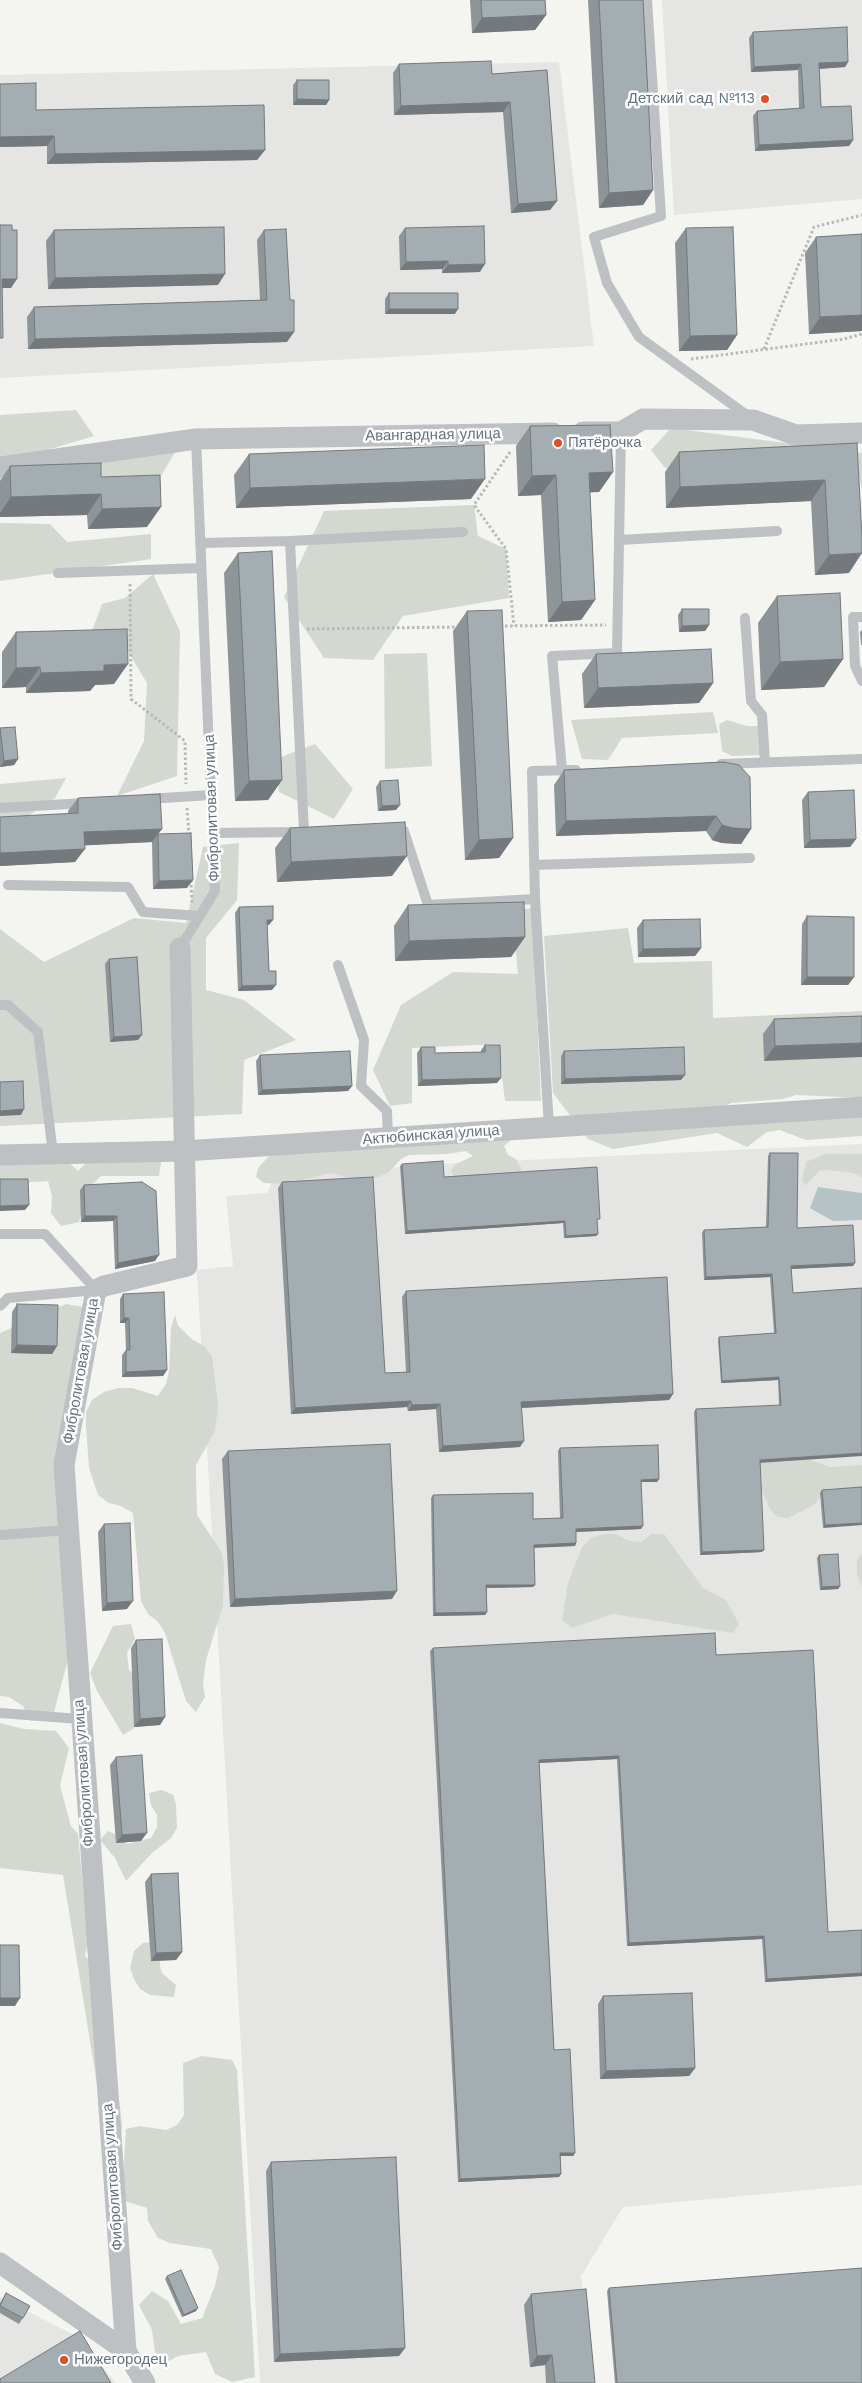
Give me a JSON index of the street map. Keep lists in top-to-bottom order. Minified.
{"streets":{"street":["Авангардная улица","Фибролитовая улица","Актюбинская улица"]},"crossings":[["Авангардная улица","Фибролитовая улица"],["Фибролитовая улица","Актюбинская улица"]],"places":["Детский сад №113","Пятёрочка","Нижегородец"]}
